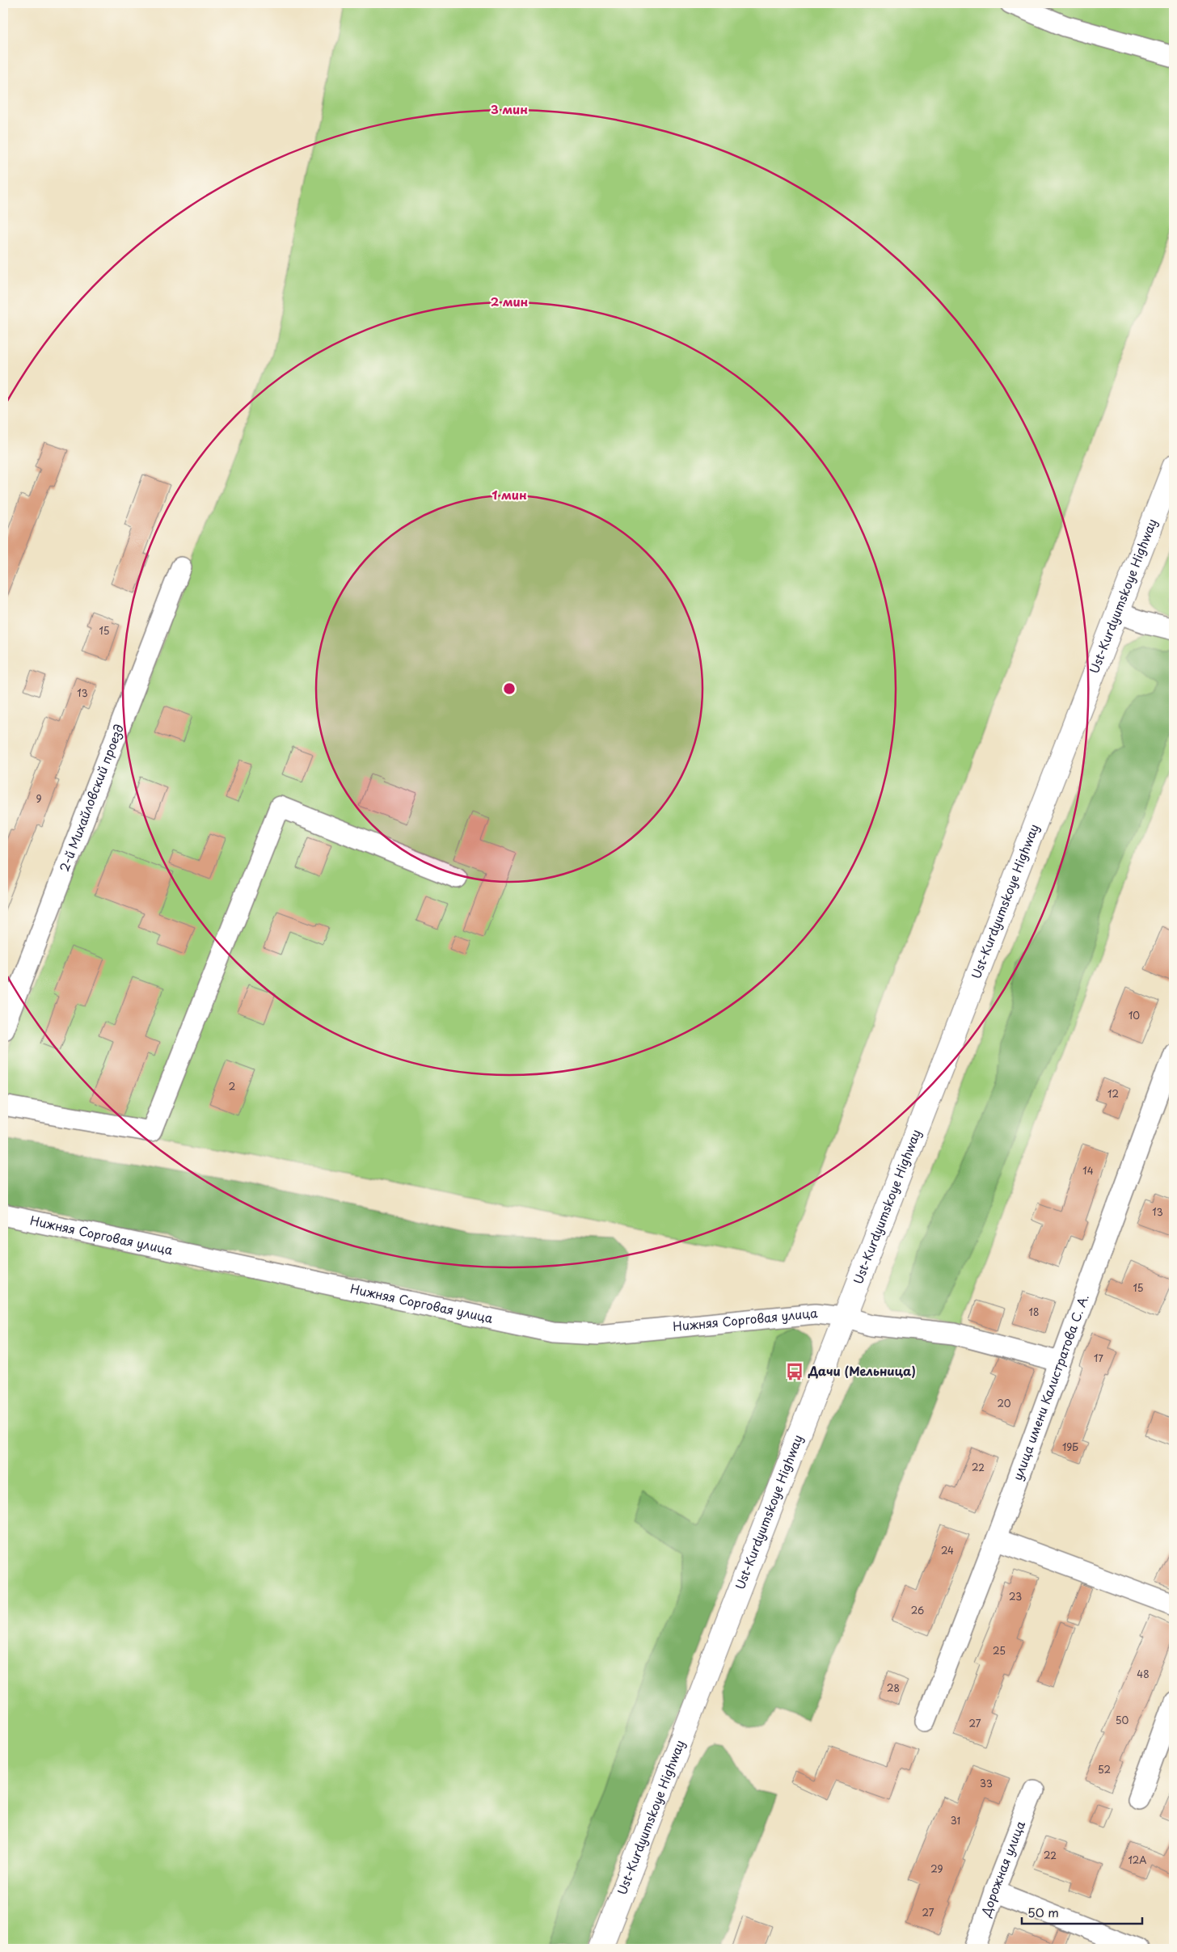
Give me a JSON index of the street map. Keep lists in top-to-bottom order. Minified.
{"streets":{"main road":["Ust-Kurdyumskoye Highway"],"street":["2-й Михайловский проезд","Нижняя Сорговая улица","улица имени Калистратова С. А.","Дорожная улица"]},"crossings":[["Ust-Kurdyumskoye Highway","Нижняя Сорговая улица"],["Нижняя Сорговая улица","улица имени Калистратова С. А."]],"places":{"bus stop":["Дачи (Мельница)"]},"house_numbers":["15","13","9","10","2","12","14","13","15","18","17","20","19Б","22","24","23","26","25","48","28","50","27","52","33","31","22","12А","29","27"],"scale_bar":"50 m","rings":["3 мин","2 мин","1 мин"]}
